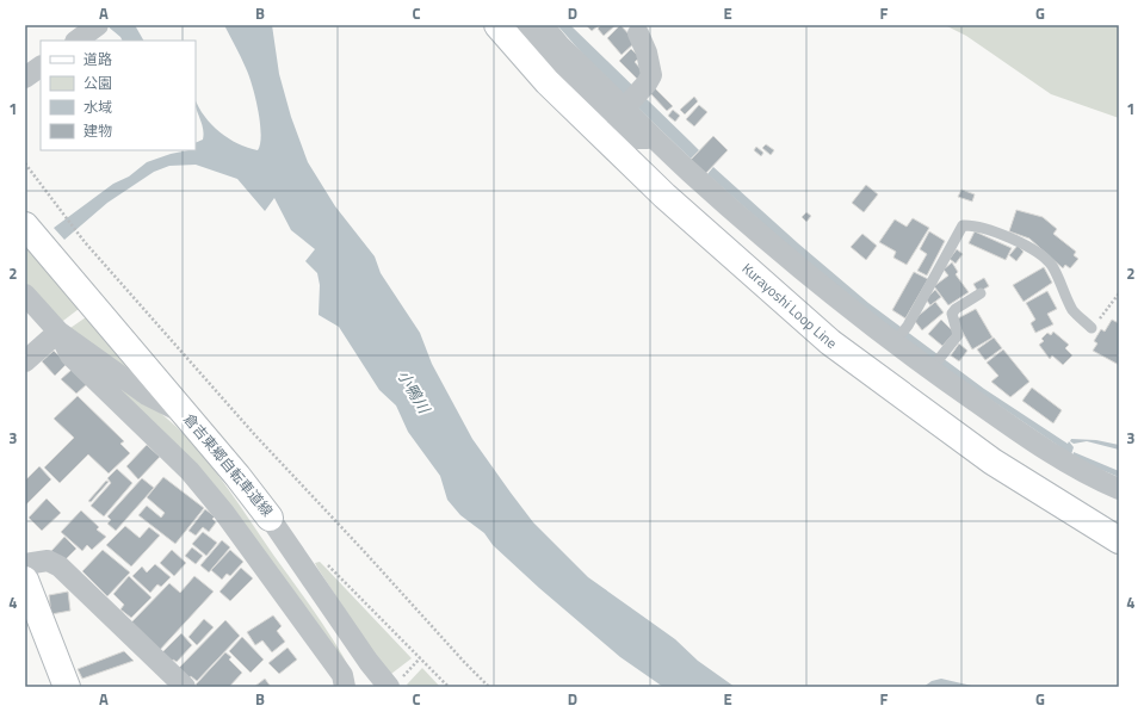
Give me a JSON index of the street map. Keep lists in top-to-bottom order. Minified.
{"streets":{"main road":["Kurayoshi Loop Line","倉吉東郷自転車道線"]},"water":["小鴨川"],"legend":["道路","公園","水域","建物"],"grid":{"columns":["A","B","C","D","E","F","G"],"rows":["1","2","3","4"]}}
